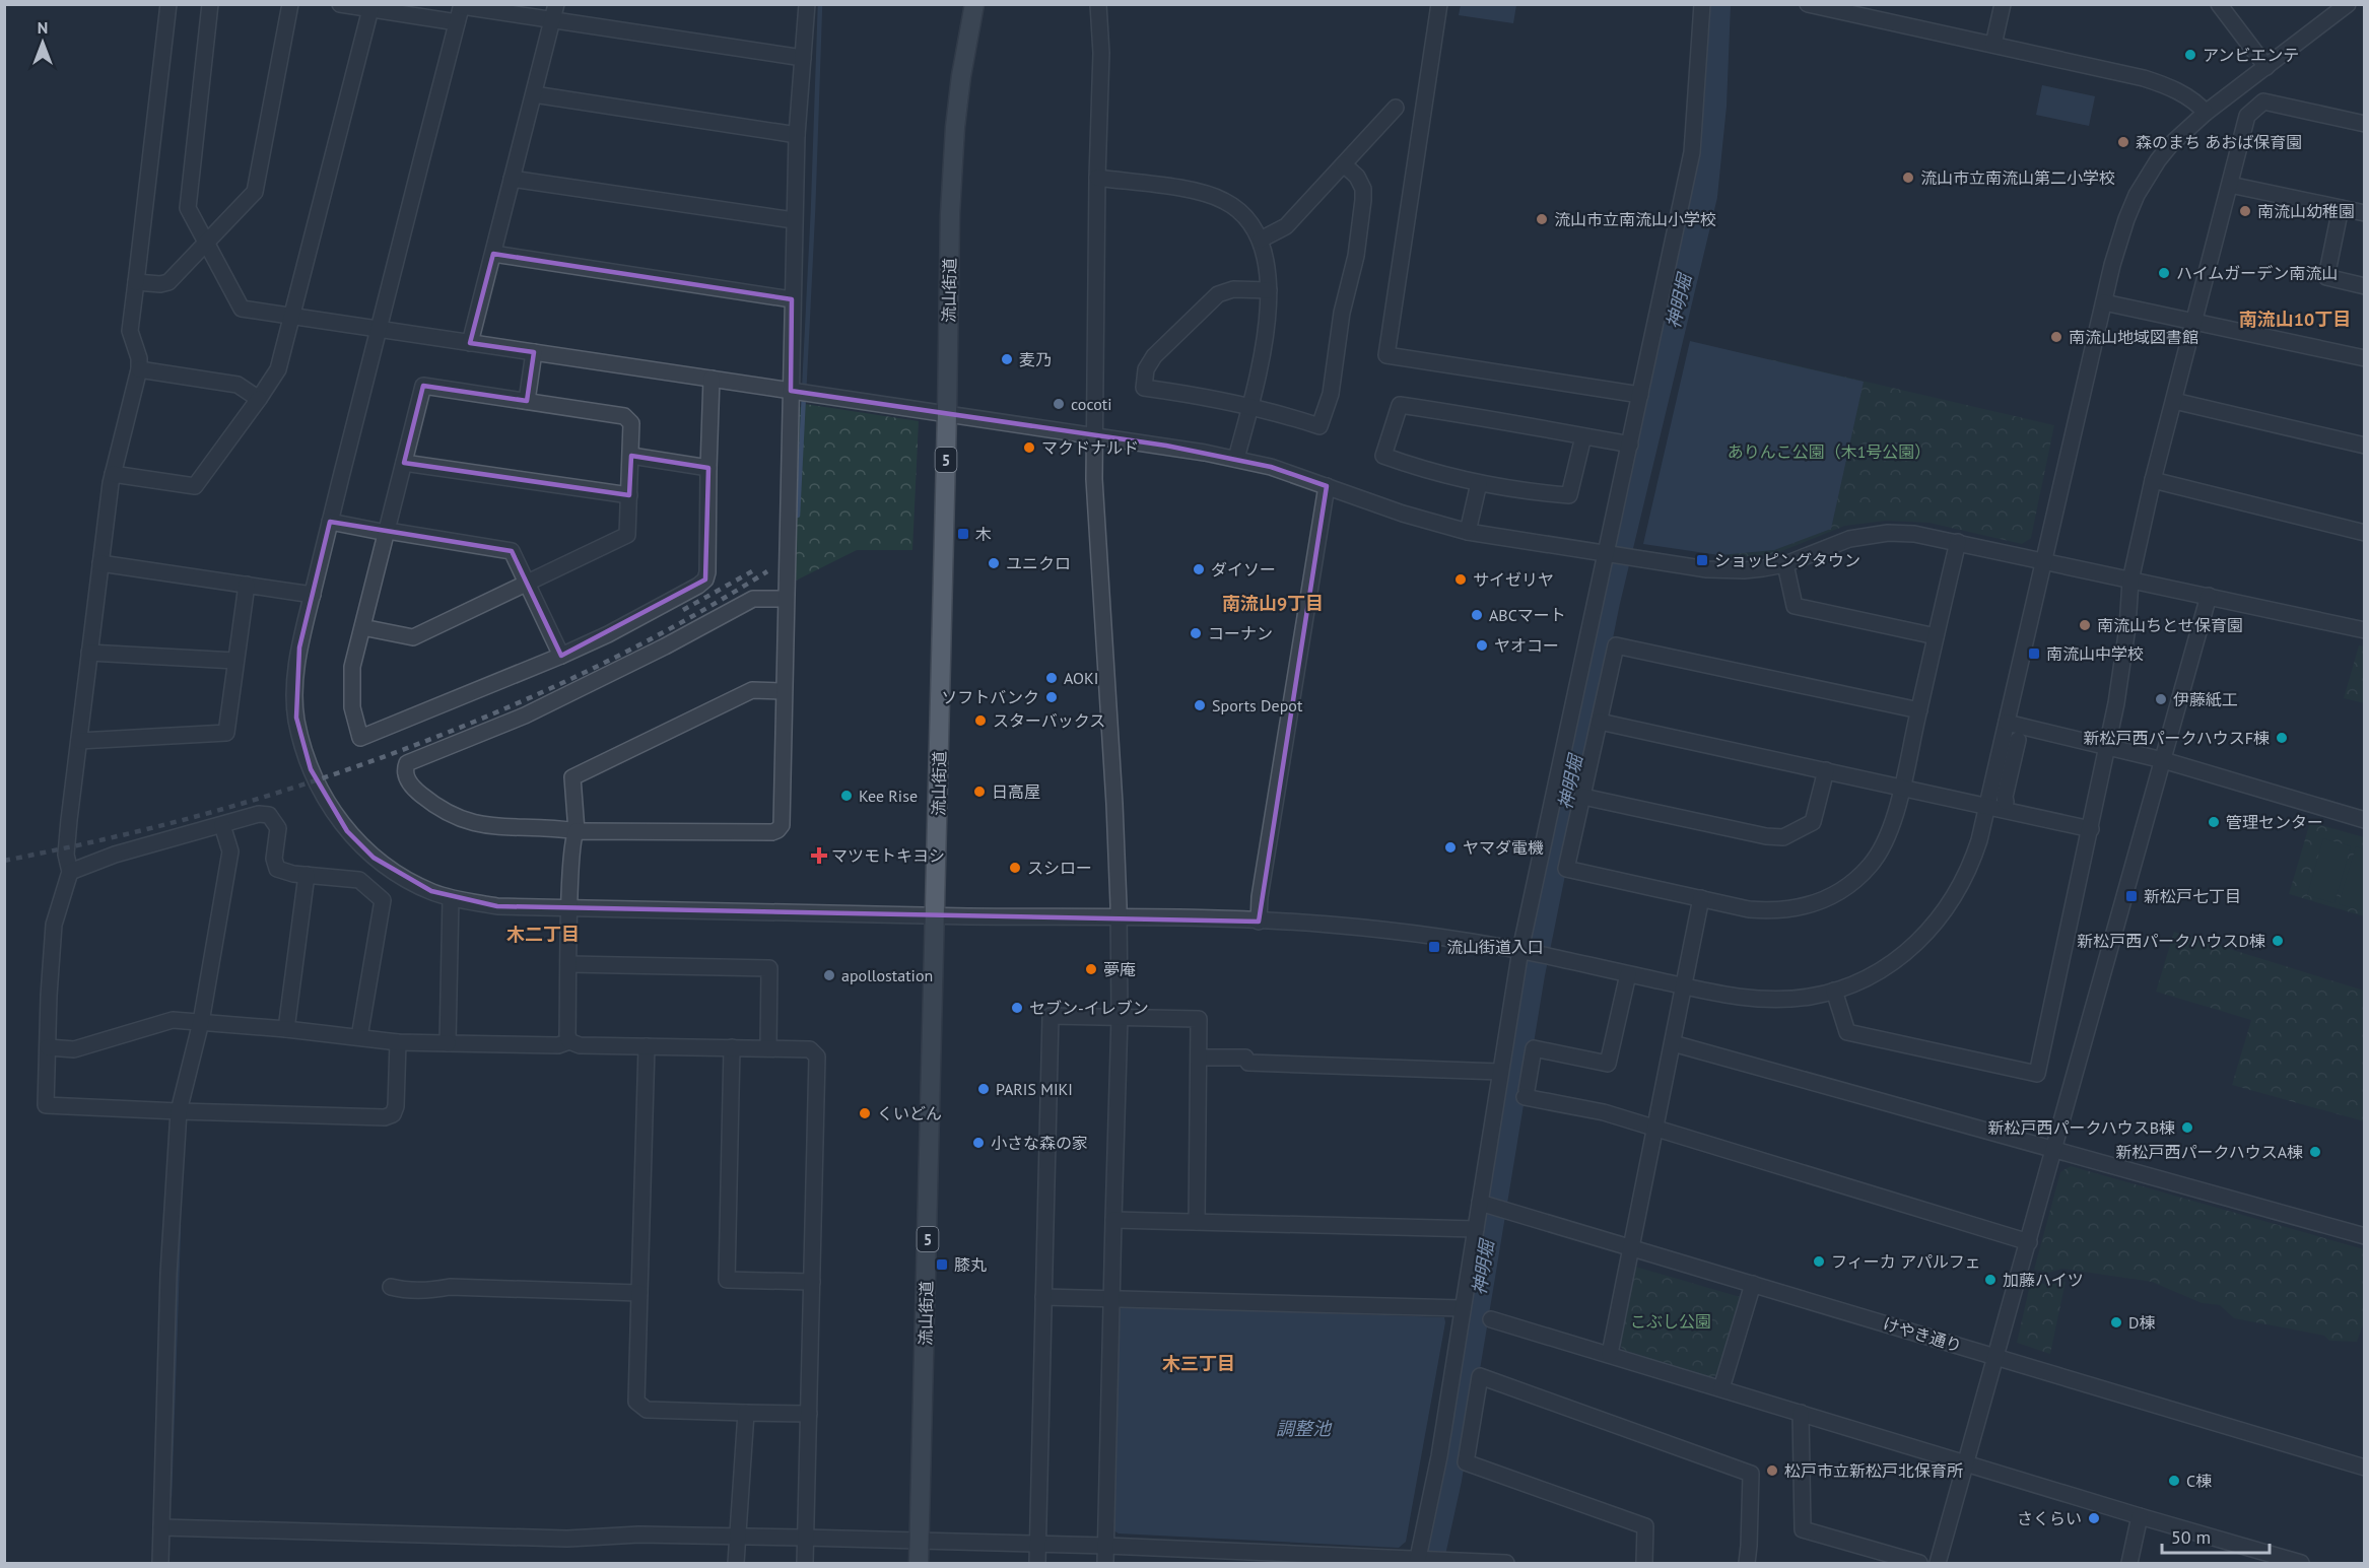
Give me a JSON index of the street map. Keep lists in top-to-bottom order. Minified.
{"streets":{"main road":["流山街道","5"],"street":["けやき通り"]},"districts":["南流山10丁目","南流山9丁目","木二丁目","木三丁目"],"water":["神明堀","調整池"],"parks":["ありんこ公園（木1号公園）","こぶし公園"],"places":{"other":["アンビエンテ","森のまち あおば保育園","流山市立南流山第二小学校","南流山幼稚園","流山市立南流山小学校","ハイムガーデン南流山","南流山地域図書館","麦乃","cocoti","マクドナルド","ユニクロ","ダイソー","サイゼリヤ","ABCマート","南流山ちとせ保育園","コーナン","ヤオコー","AOKI","ソフトバンク","伊藤紙工","Sports Depot","スターバックス","新松戸西パークハウスF棟","日高屋","Kee Rise","管理センター","ヤマダ電機","スシロー","新松戸西パークハウスD棟","夢庵","apollostation","セブン-イレブン","PARIS MIKI","くいどん","新松戸西パークハウスB棟","小さな森の家","新松戸西パークハウスA棟","フィーカ アパルフェ","加藤ハイツ","D棟","松戸市立新松戸北保育所","C棟","さくらい"],"transit":["木","ショッピングタウン","南流山中学校","新松戸七丁目","流山街道入口","膝丸"],"health":["マツモトキヨシ"]},"scale_bar":"50 m","north":"top"}
